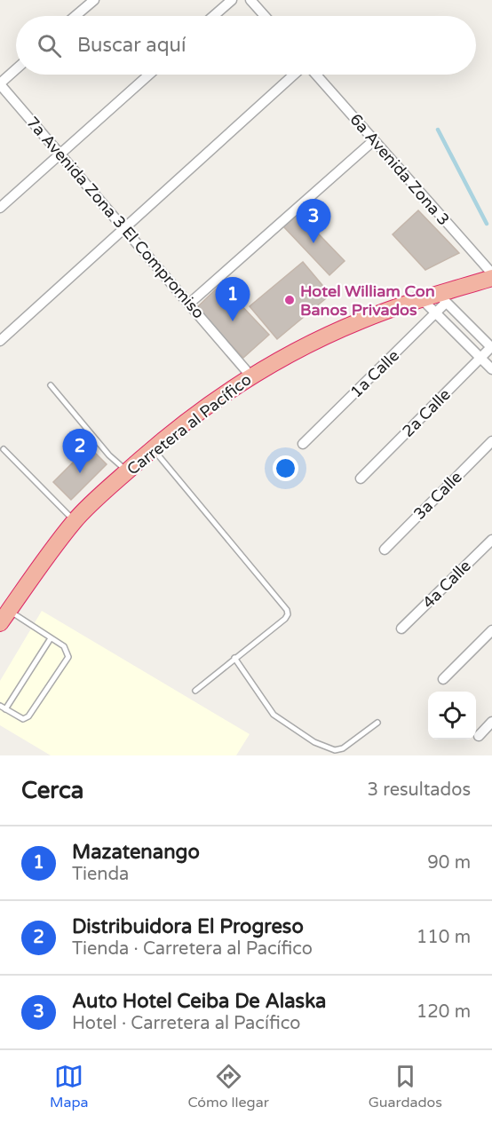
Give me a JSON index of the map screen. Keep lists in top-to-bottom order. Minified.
{"streets":{"highway":["Carretera al Pacífico"],"street":["6a Avenida Zona 3","7a Avenida Zona 3 El Compromiso","1a Calle","2a Calle","3a Calle","4a Calle"]},"crossings":[["6a Avenida Zona 3","Carretera al Pacífico"],["7a Avenida Zona 3 El Compromiso","Carretera al Pacífico"],["1a Calle","Carretera al Pacífico"]],"places":["Hotel William Con Banos Privados"],"page":{"search":"Buscar aquí","pins":["3","1","2"],"heading":["Cerca","3 resultados"],"list":[{"mark":"1","name":"Mazatenango","note":"Tienda","value":"90 m"},{"mark":"2","name":"Distribuidora El Progreso","note":"Tienda · Carretera al Pacífico","value":"110 m"},{"mark":"3","name":"Auto Hotel Ceiba De Alaska","note":"Hotel · Carretera al Pacífico","value":"120 m"}],"nav":["Mapa","Cómo llegar","Guardados"]}}
